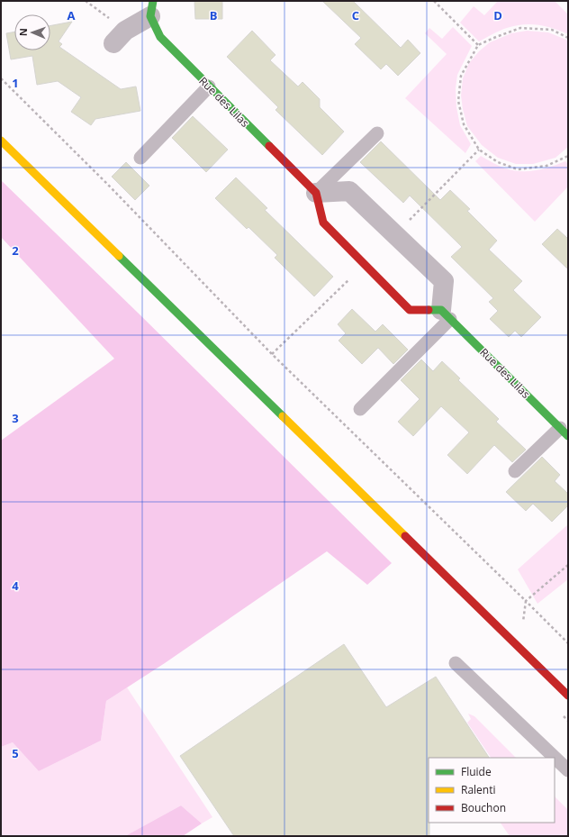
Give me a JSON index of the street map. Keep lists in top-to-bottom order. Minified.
{"streets":{"street":["Rue des Lilas"]},"legend":["Fluide","Ralenti","Bouchon"],"north":"left","grid":{"columns":["A","B","C","D"],"rows":["1","2","3","4","5"]}}
